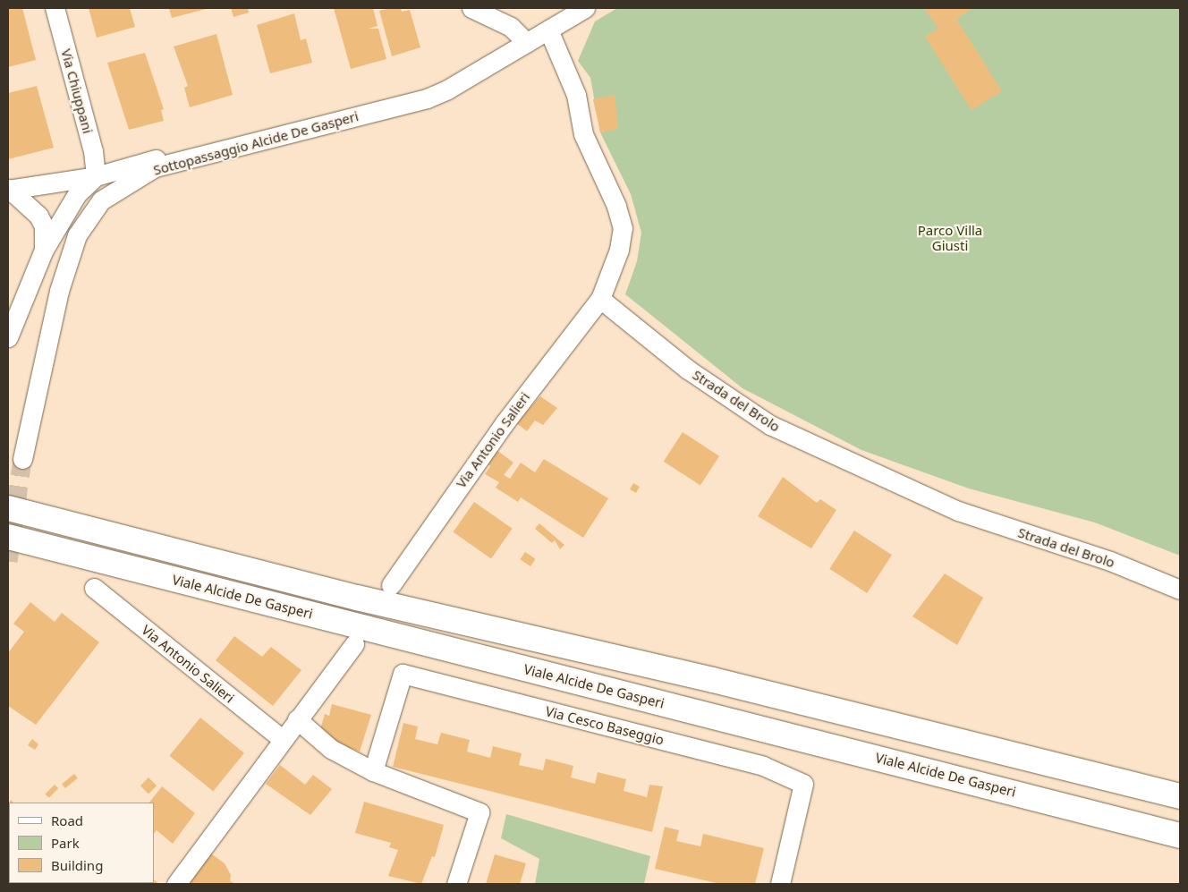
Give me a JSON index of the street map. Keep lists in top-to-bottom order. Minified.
{"streets":{"main road":["Viale Alcide De Gasperi"],"street":["Via Chiuppani","Sottopassaggio Alcide De Gasperi","Strada del Brolo","Via Antonio Salieri","Via Cesco Baseggio"]},"crossings":[["Strada del Brolo","Via Antonio Salieri"]],"parks":["Parco Villa Giusti"],"legend":["Road","Park","Building"]}
